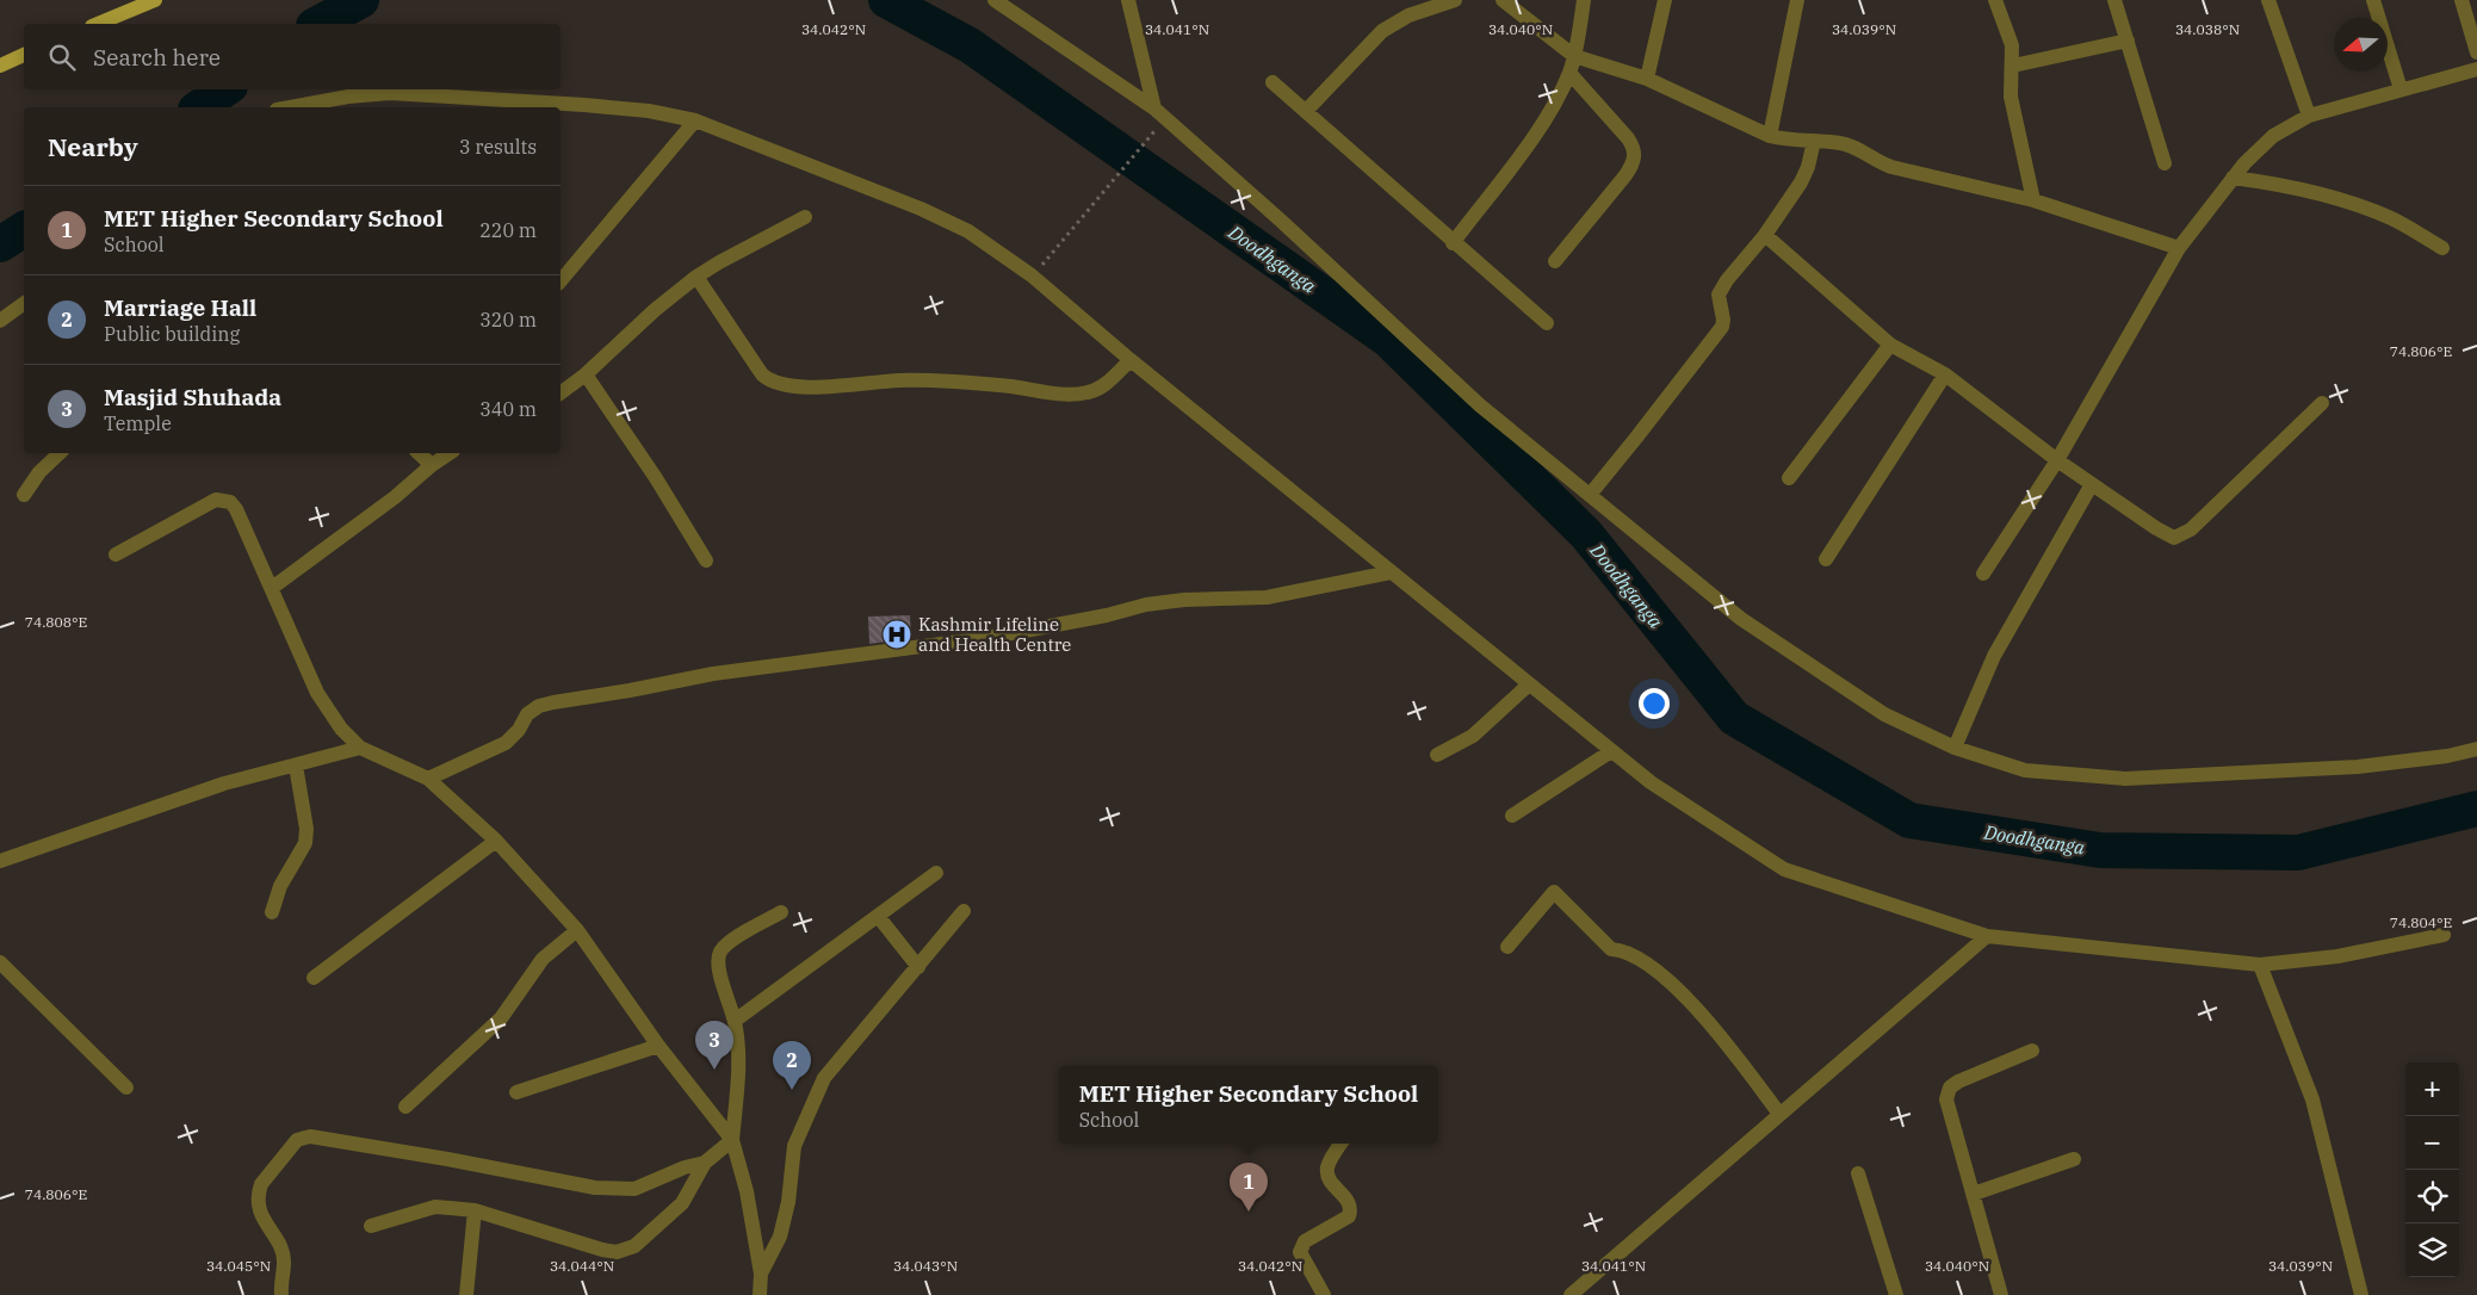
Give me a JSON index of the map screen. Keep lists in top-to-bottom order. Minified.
{"water":["Doodhganga"],"places":{"hospital":["Kashmir Lifeline and Health Centre"]},"north":"left","page":{"search":"Search here","heading":["Nearby","3 results"],"list":[{"mark":"1","name":"MET Higher Secondary School","note":"School","value":"220 m"},{"mark":"2","name":"Marriage Hall","note":"Public building","value":"320 m"},{"mark":"3","name":"Masjid Shuhada","note":"Temple","value":"340 m"}],"pins":["3","2","1"],"map_buttons":["+","−"],"popup":["MET Higher Secondary School","School"]},"coordinates":["34.040°N","34.039°N","34.038°N","34.042°N","34.041°N","74.806°E","74.808°E","74.804°E","34.045°N","34.044°N","34.043°N"]}
